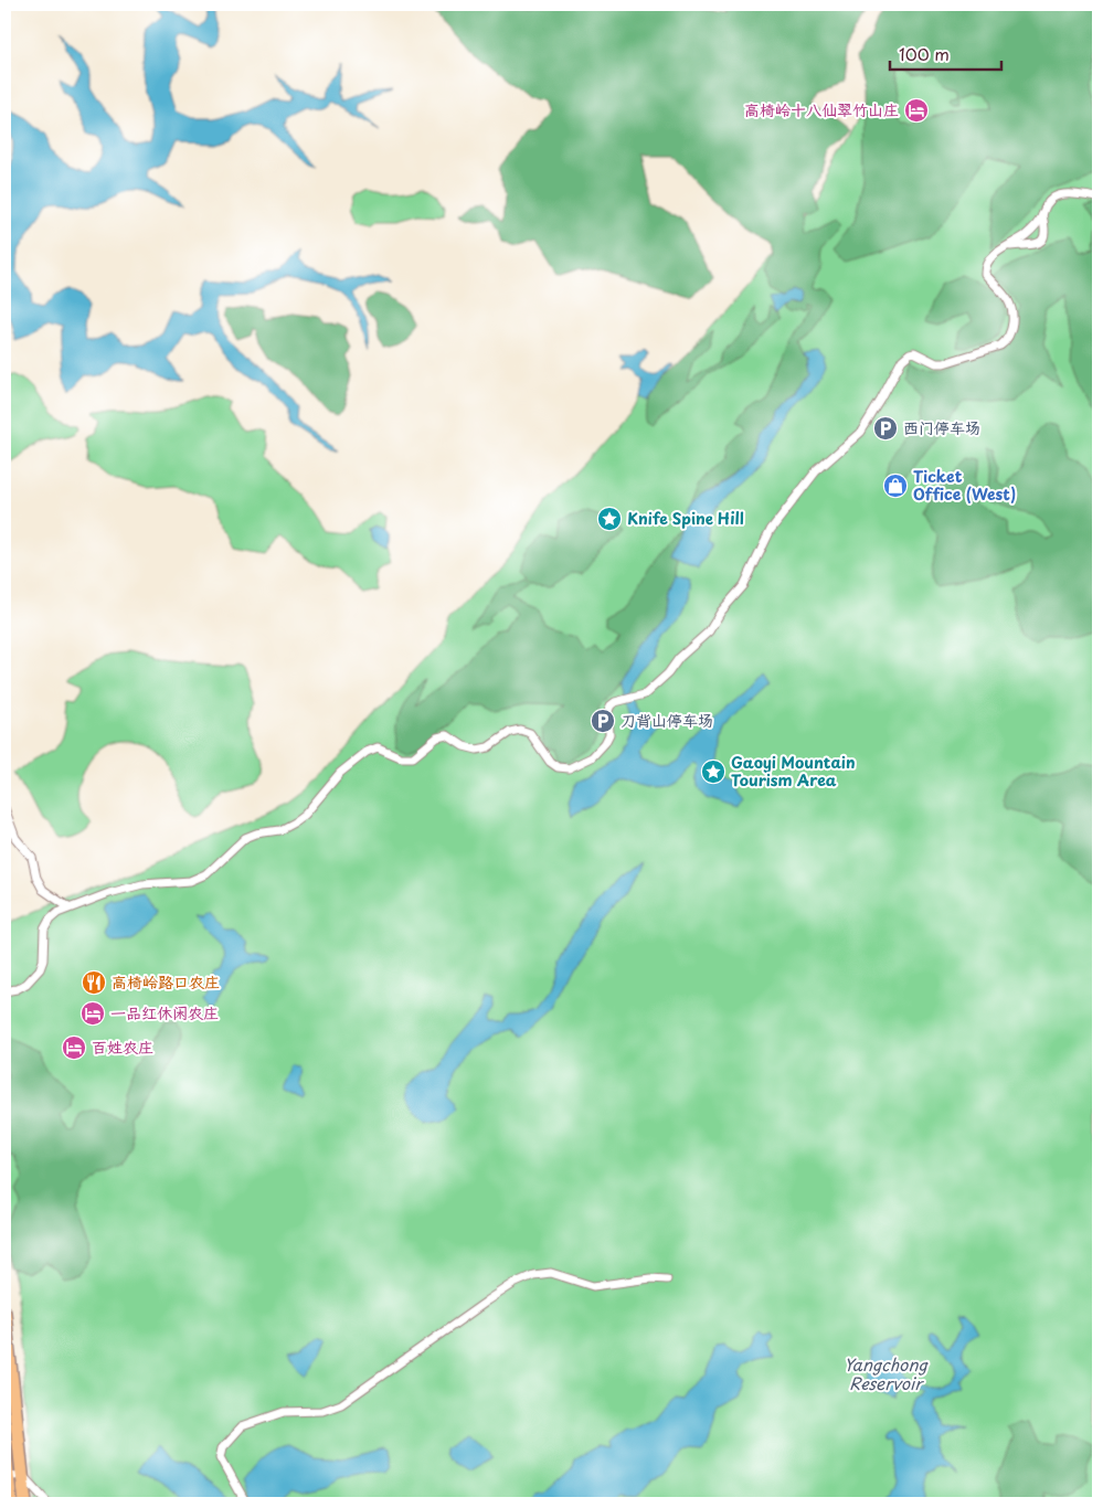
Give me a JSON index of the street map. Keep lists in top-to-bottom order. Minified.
{"water":["Yangchong Reservoir"],"places":{"hotel":["高椅岭十八仙翠竹山庄","一品红休闲农庄","百姓农庄"],"parking":["西门停车场","刀背山停车场"],"shop":["Ticket Office (West)"],"place":["Knife Spine Hill","Gaoyi Mountain Tourism Area"],"restaurant":["高椅岭路口农庄"]},"scale_bar":"100 m"}
